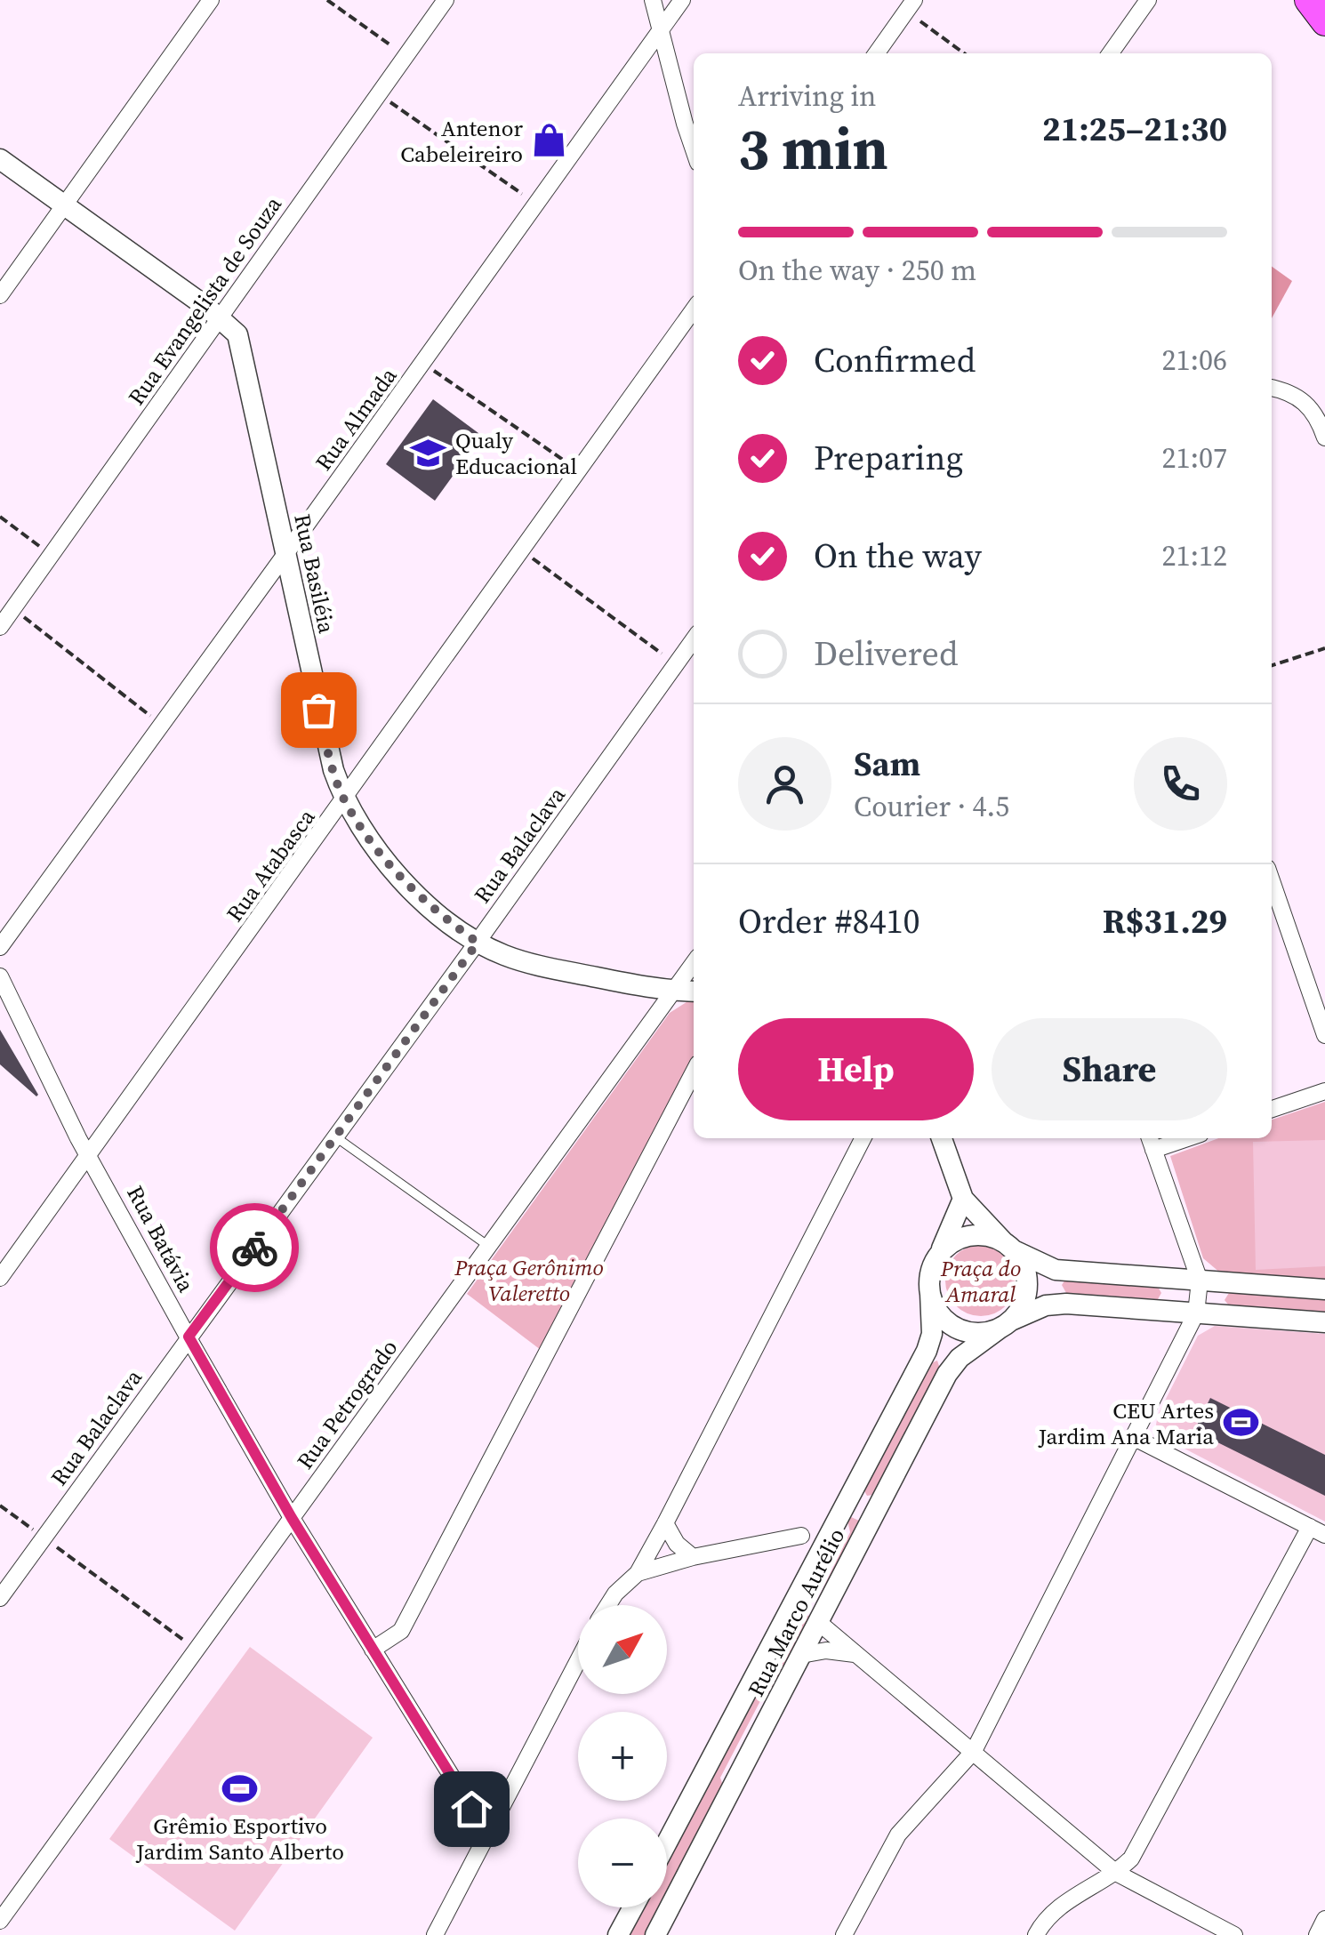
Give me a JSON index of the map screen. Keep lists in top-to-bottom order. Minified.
{"streets":{"street":["Rua Evangelista de Souza","Rua Almada","Rua Basiléia","Rua Balaclava","Rua Atabasca","Rua Batávia","Rua Petrogrado","Rua Marco Aurélio"]},"crossings":[["Rua Evangelista de Souza","Rua Basiléia"],["Rua Almada","Rua Basiléia"],["Rua Basiléia","Rua Balaclava"],["Rua Basiléia","Rua Atabasca"],["Rua Basiléia","Rua Petrogrado"],["Rua Balaclava","Rua Batávia"],["Rua Atabasca","Rua Batávia"],["Rua Batávia","Rua Petrogrado"]],"parks":["Praça Gerônimo Valeretto","Praça do Amaral"],"places":{"shop":["Antenor Cabeleireiro"],"school or university":["Qualy Educacional"],"sports":["CEU Artes Jardim Ana Maria","Grêmio Esportivo Jardim Santo Alberto"]},"north":"top right","page":{"heading":["3 min","Arriving in","21:25–21:30"],"panel":["Sam","Courier · 4.5","Order #8410","R$31.29"],"bar":"On the way · 250 m","list":[["Confirmed","21:06"],["Preparing","21:07"],["On the way","21:12"],"Delivered"],"buttons":["Help","Share"],"map_buttons":["+","−"]}}
